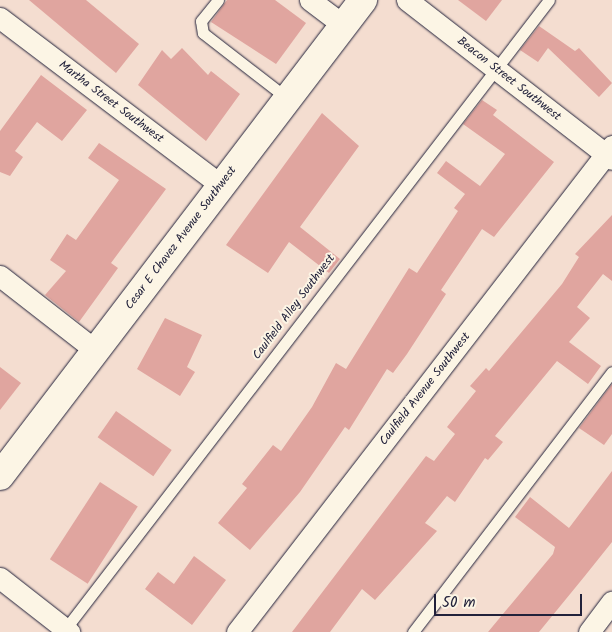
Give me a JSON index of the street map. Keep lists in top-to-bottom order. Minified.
{"streets":{"main road":["Cesar E Chavez Avenue Southwest"],"street":["Beacon Street Southwest","Martha Street Southwest","Caulfield Avenue Southwest"],"lane":["Caulfield Alley Southwest"]},"crossings":[["Beacon Street Southwest","Caulfield Alley Southwest"],["Beacon Street Southwest","Caulfield Avenue Southwest"],["Martha Street Southwest","Cesar E Chavez Avenue Southwest"]],"scale_bar":"50 m"}
